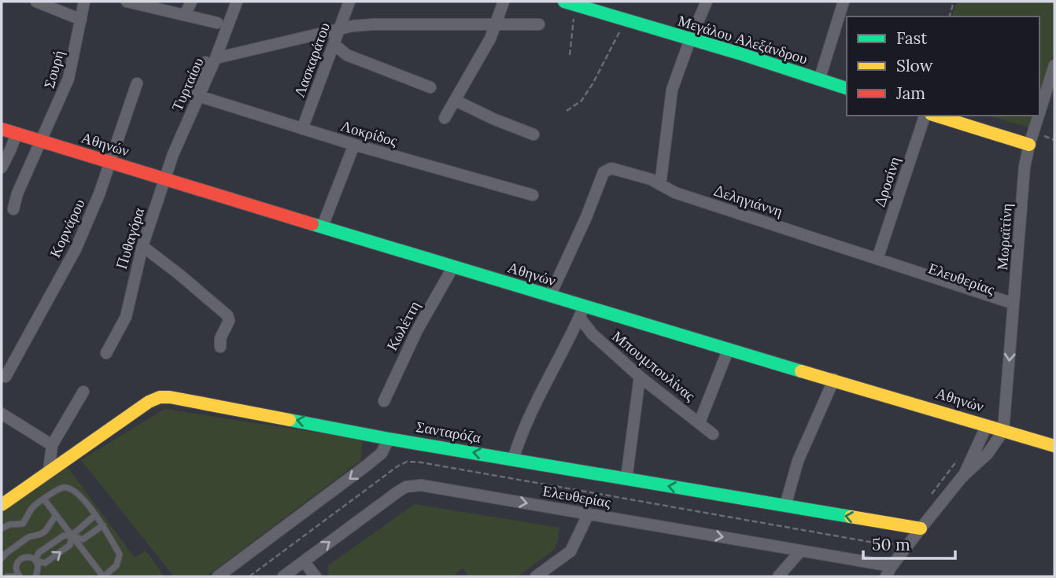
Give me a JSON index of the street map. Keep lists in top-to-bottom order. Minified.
{"streets":{"street":["Μεγάλου Αλεξάνδρου","Λασκαράτου","Σουρή","Τυρταίου","Λοκρίδος","Αθηνών","Δροσίνη","Δεληγιάννη","Κορνάρου","Μωραϊτίνη","Πυθαγόρα","Ελευθερίας","Κωλέττη","Μπουμπουλίνας","Σανταρόζα"]},"crossings":[["Λασκαράτου","Λοκρίδος"],["Σουρή","Αθηνών"],["Τυρταίου","Λοκρίδος"],["Τυρταίου","Αθηνών"],["Τυρταίου","Πυθαγόρα"],["Αθηνών","Δεληγιάννη"],["Αθηνών","Κορνάρου"],["Αθηνών","Μωραϊτίνη"],["Αθηνών","Πυθαγόρα"],["Αθηνών","Κωλέττη"],["Αθηνών","Μπουμπουλίνας"],["Δροσίνη","Δεληγιάννη"],["Δεληγιάννη","Μωραϊτίνη"]],"one_way":["Ελευθερίας","Σανταρόζα"],"legend":["Fast","Slow","Jam"],"scale_bar":"50 m"}
